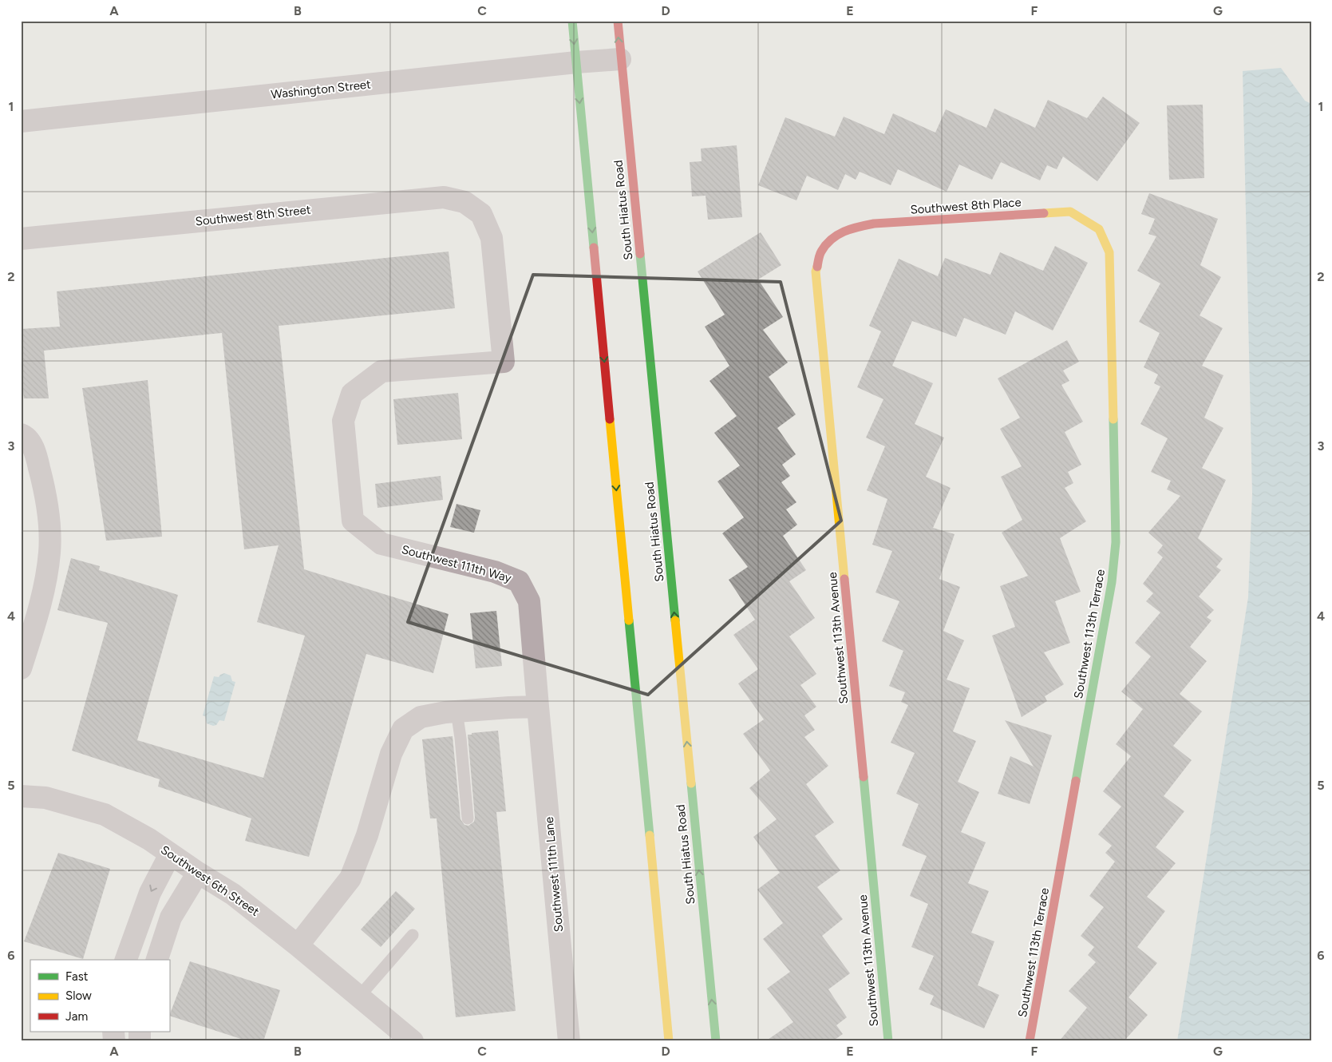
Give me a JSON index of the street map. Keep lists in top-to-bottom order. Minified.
{"streets":{"main road":["Southwest 8th Place","South Hiatus Road","Southwest 113th Terrace","Southwest 113th Avenue"],"street":["Washington Street","Southwest 8th Street","Southwest 111th Way","Southwest 111th Lane","Southwest 6th Street"]},"crossings":[["Washington Street","South Hiatus Road"],["Southwest 8th Place","Southwest 113th Terrace"],["Southwest 8th Place","Southwest 113th Avenue"],["Southwest 8th Street","Southwest 111th Way"],["Southwest 111th Way","Southwest 111th Lane"]],"legend":["Fast","Slow","Jam"],"grid":{"columns":["A","B","C","D","E","F","G"],"rows":["1","2","3","4","5","6"]}}
